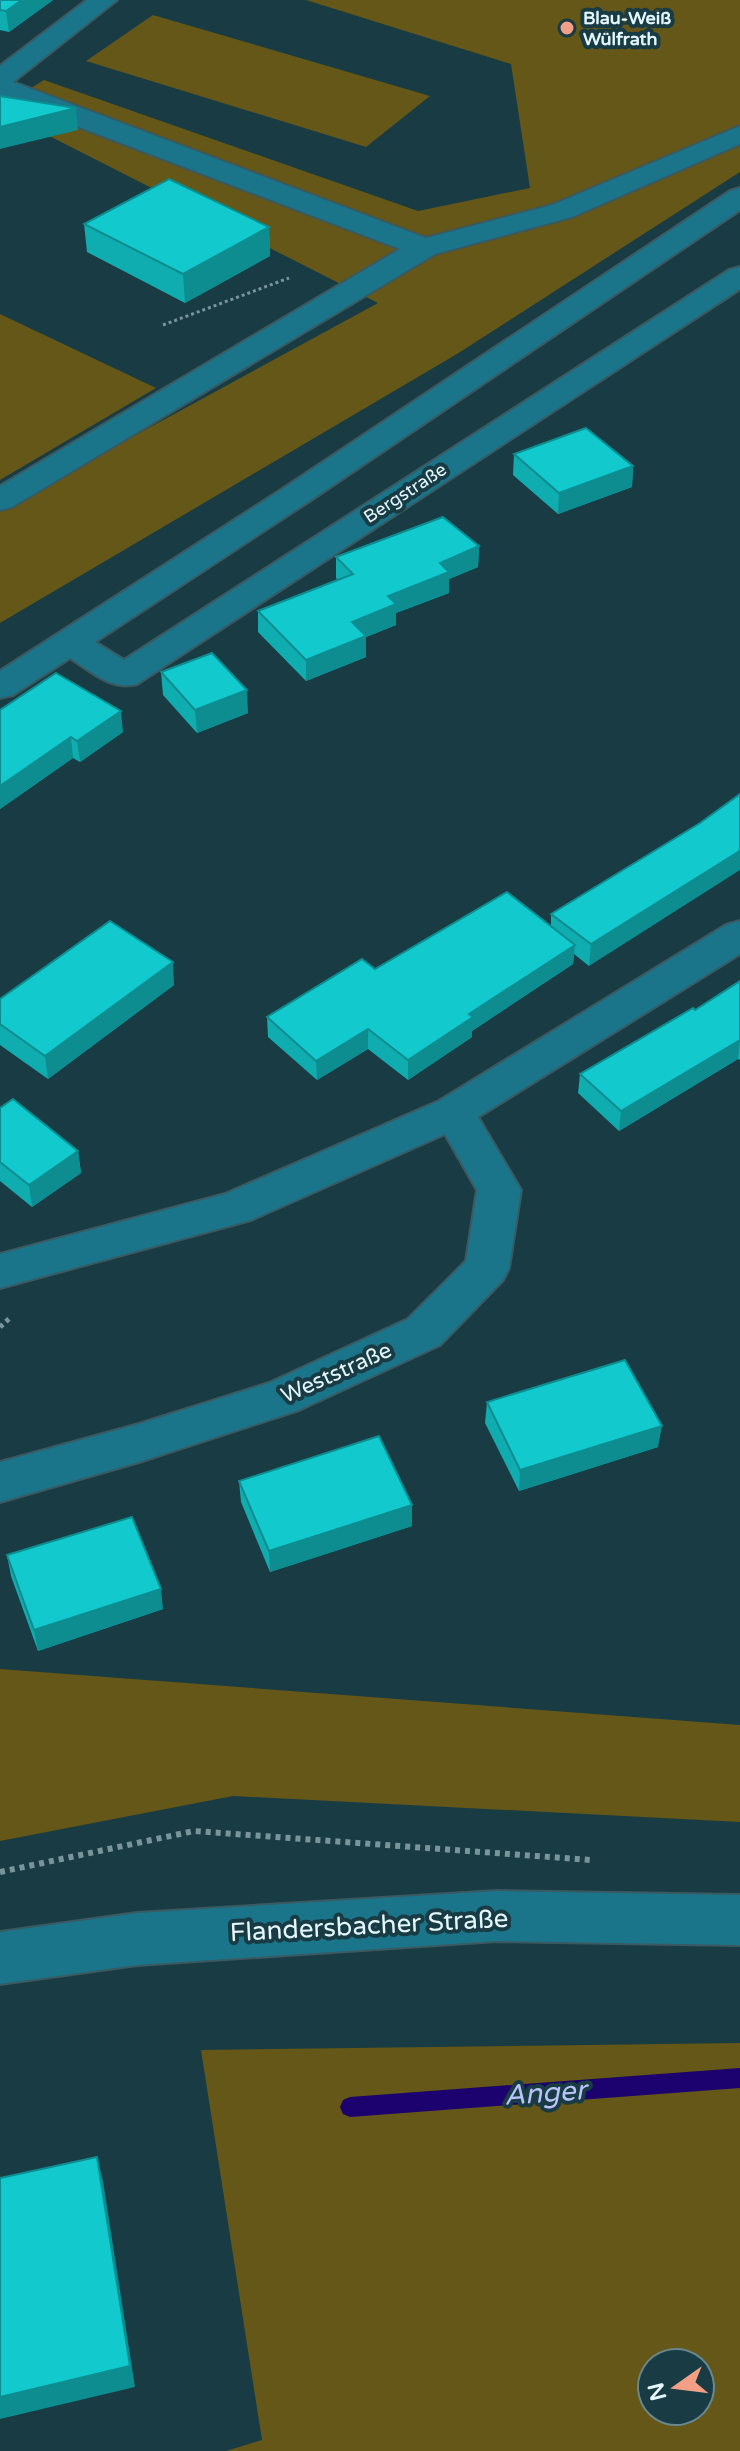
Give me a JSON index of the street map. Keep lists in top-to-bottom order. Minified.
{"streets":{"street":["Bergstraße","Weststraße","Flandersbacher Straße"]},"water":["Anger"],"places":["Blau-Weiß Wülfrath"],"north":"left"}
